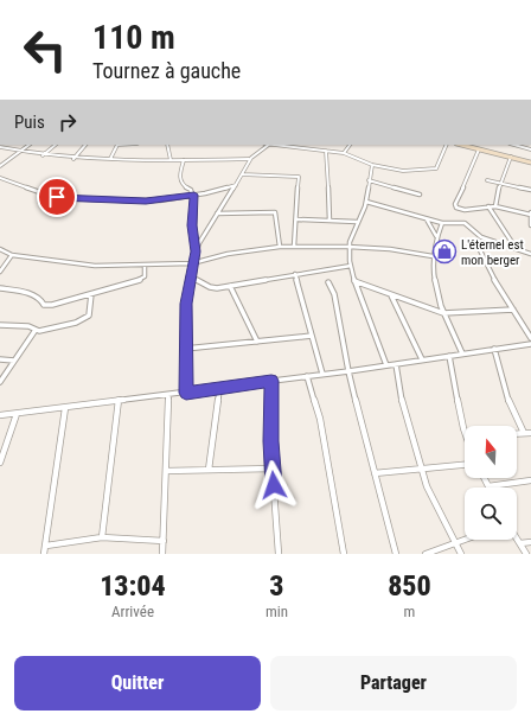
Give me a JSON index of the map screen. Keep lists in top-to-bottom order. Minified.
{"places":{"shop":["L'éternel est mon berger"]},"north":"top","page":{"turn":["110 m","Tournez à gauche"],"then":"Puis","eta":["13:04","Arrivée","3","min","850","m"],"buttons":["Quitter","Partager"]}}
